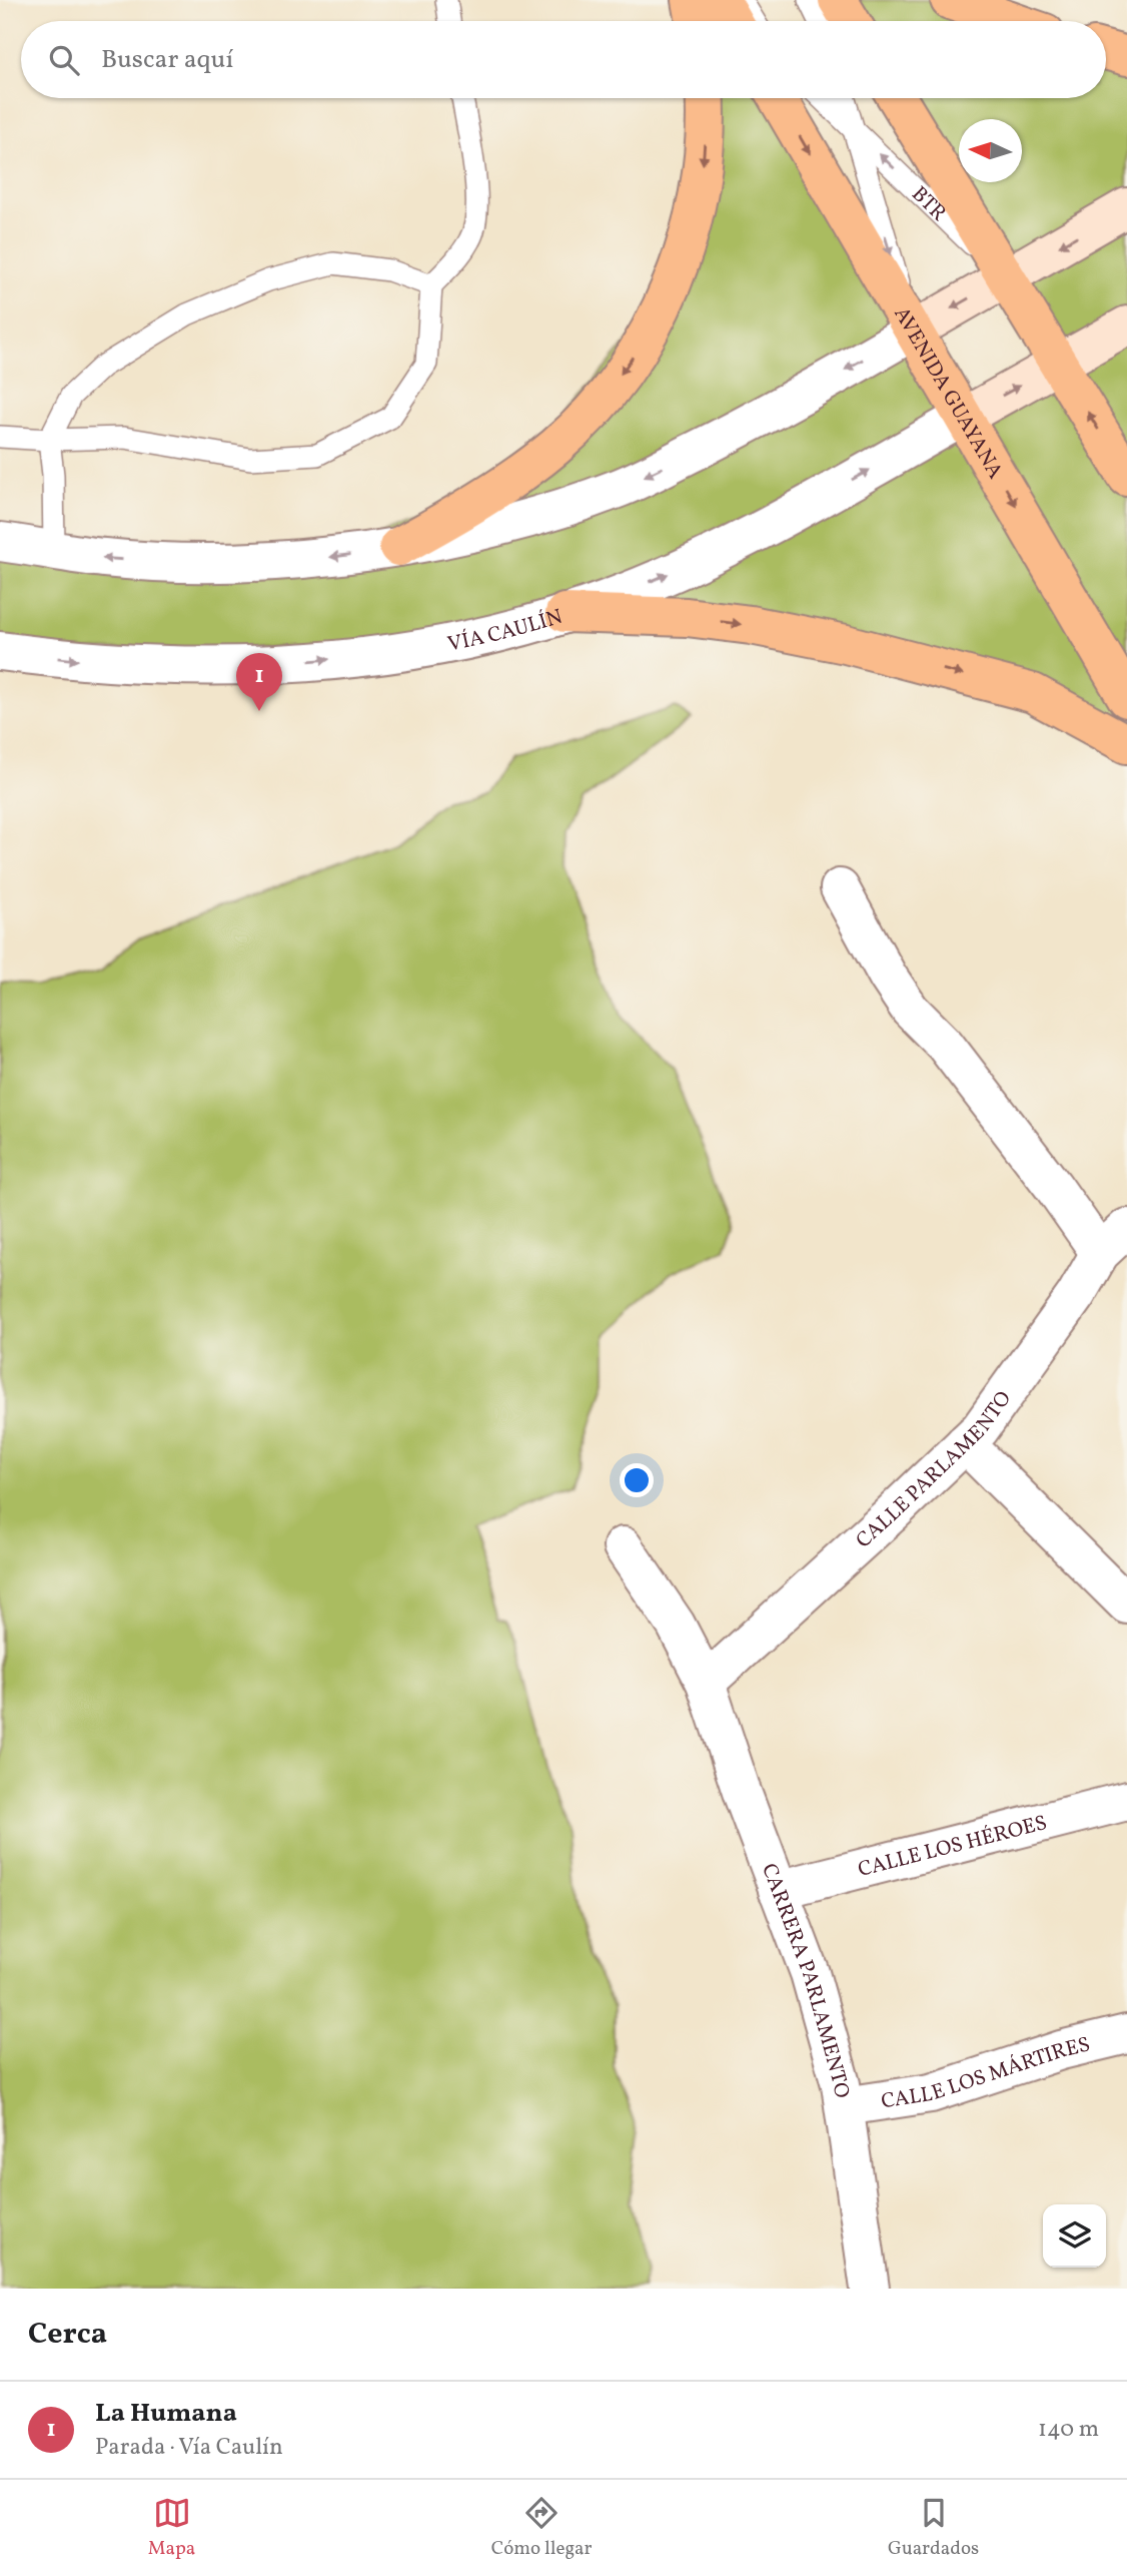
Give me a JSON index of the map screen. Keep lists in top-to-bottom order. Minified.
{"streets":{"highway":["AVENIDA GUAYANA"],"street":["VÍA CAULÍN","CALLE PARLAMENTO","CALLE LOS HÉROES","CARRERA PARLAMENTO","CALLE LOS MÁRTIRES"],"lane":["BTR"]},"crossings":[["BTR","AVENIDA GUAYANA"],["AVENIDA GUAYANA","VÍA CAULÍN"],["CALLE PARLAMENTO","CARRERA PARLAMENTO"],["CALLE LOS HÉROES","CARRERA PARLAMENTO"],["CARRERA PARLAMENTO","CALLE LOS MÁRTIRES"]],"north":"left","page":{"search":"Buscar aquí","pins":"1","heading":"Cerca","list":[{"mark":"1","name":"La Humana","note":"Parada · Vía Caulín","value":"140 m"}],"nav":["Mapa","Cómo llegar","Guardados"]}}
